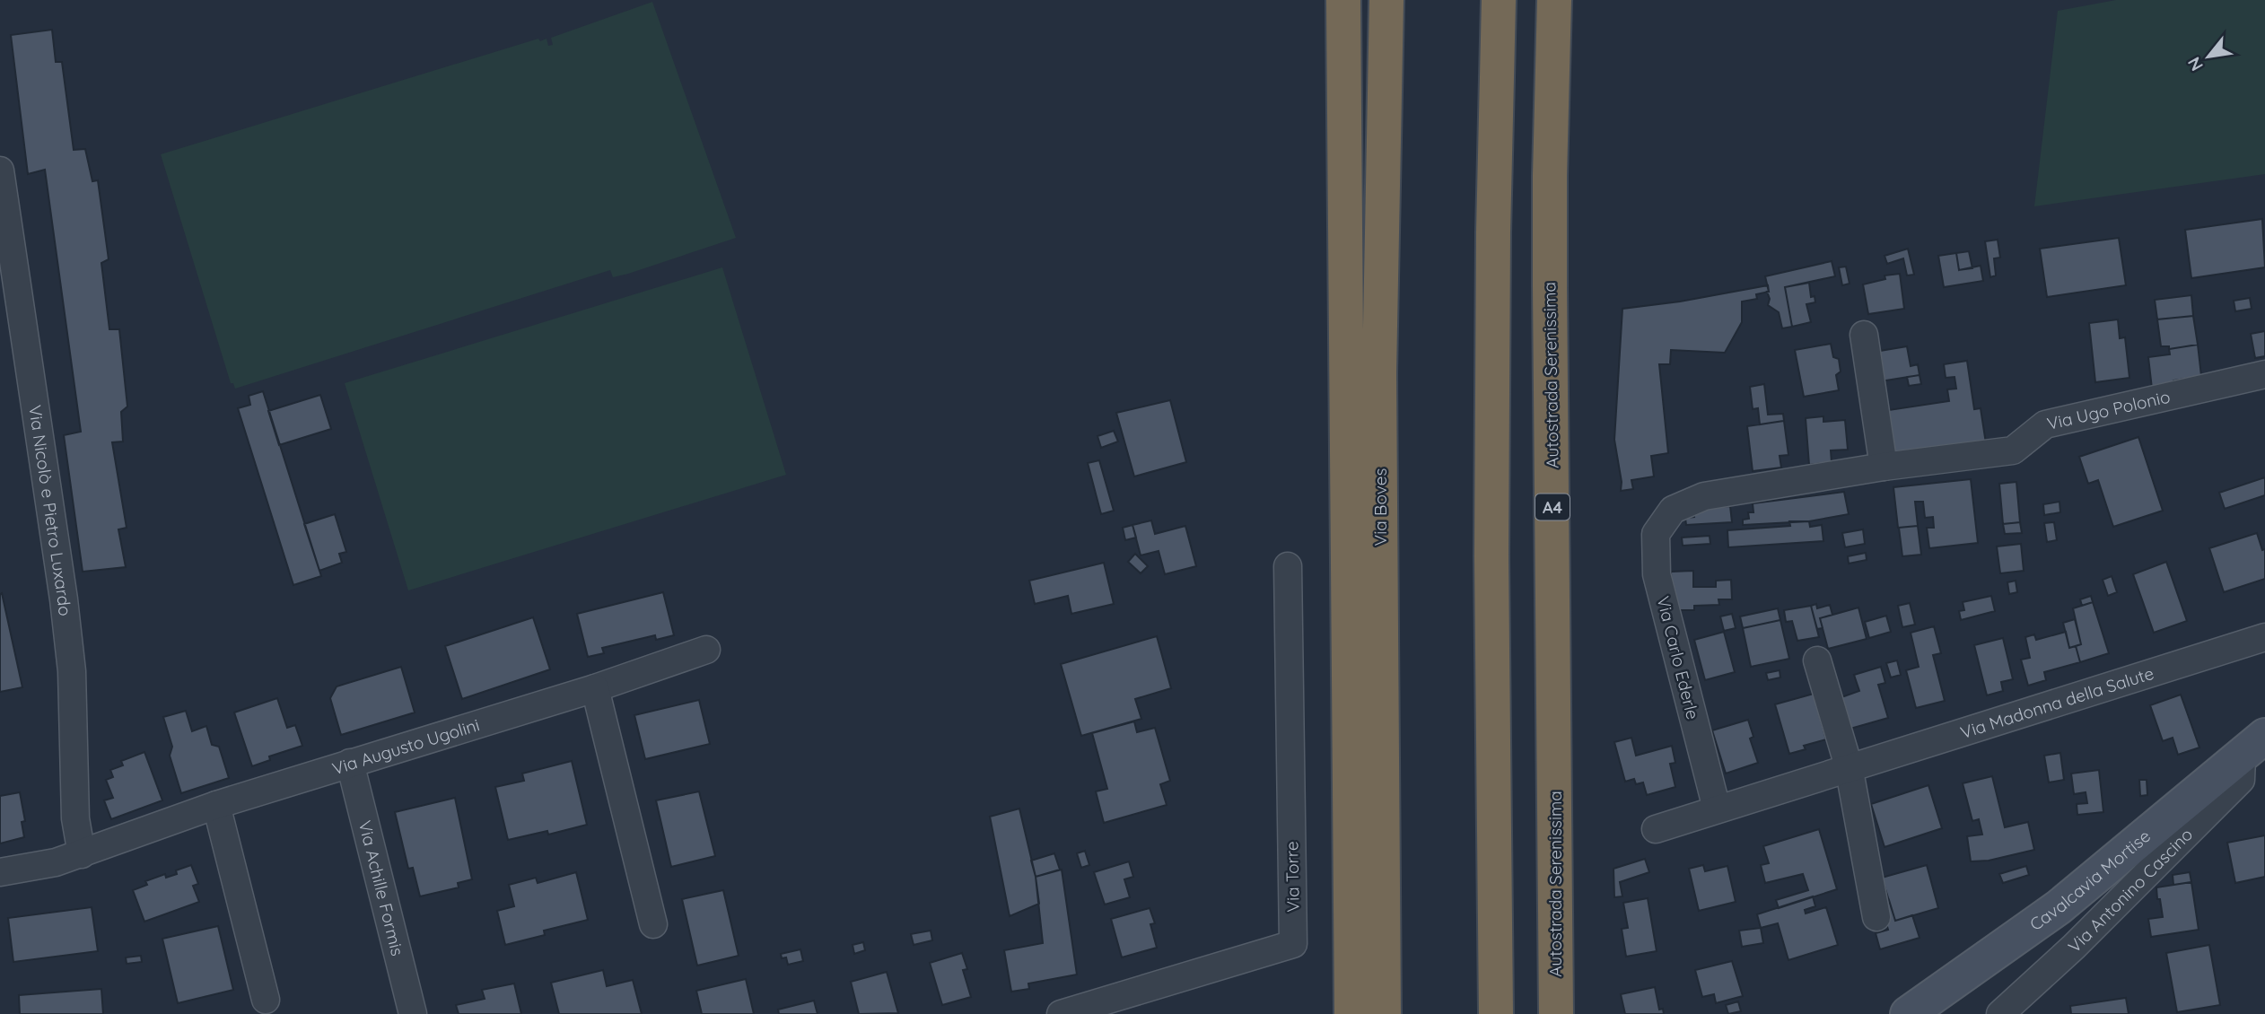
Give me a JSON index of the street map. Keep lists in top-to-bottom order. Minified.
{"streets":{"highway":["Autostrada Serenissima","Via Boves","A4"],"street":["Via Ugo Polonio","Via Nicolò e Pietro Luxardo","Via Carlo Ederle","Via Madonna della Salute","Via Augusto Ugolini","Via Torre","Cavalcavia Mortise","Via Achille Formis","Via Antonino Cascino"]},"crossings":[["Via Ugo Polonio","Via Carlo Ederle"],["Via Nicolò e Pietro Luxardo","Via Augusto Ugolini"],["Via Carlo Ederle","Via Madonna della Salute"],["Via Augusto Ugolini","Via Achille Formis"],["Cavalcavia Mortise","Via Antonino Cascino"]],"north":"bottom left"}
